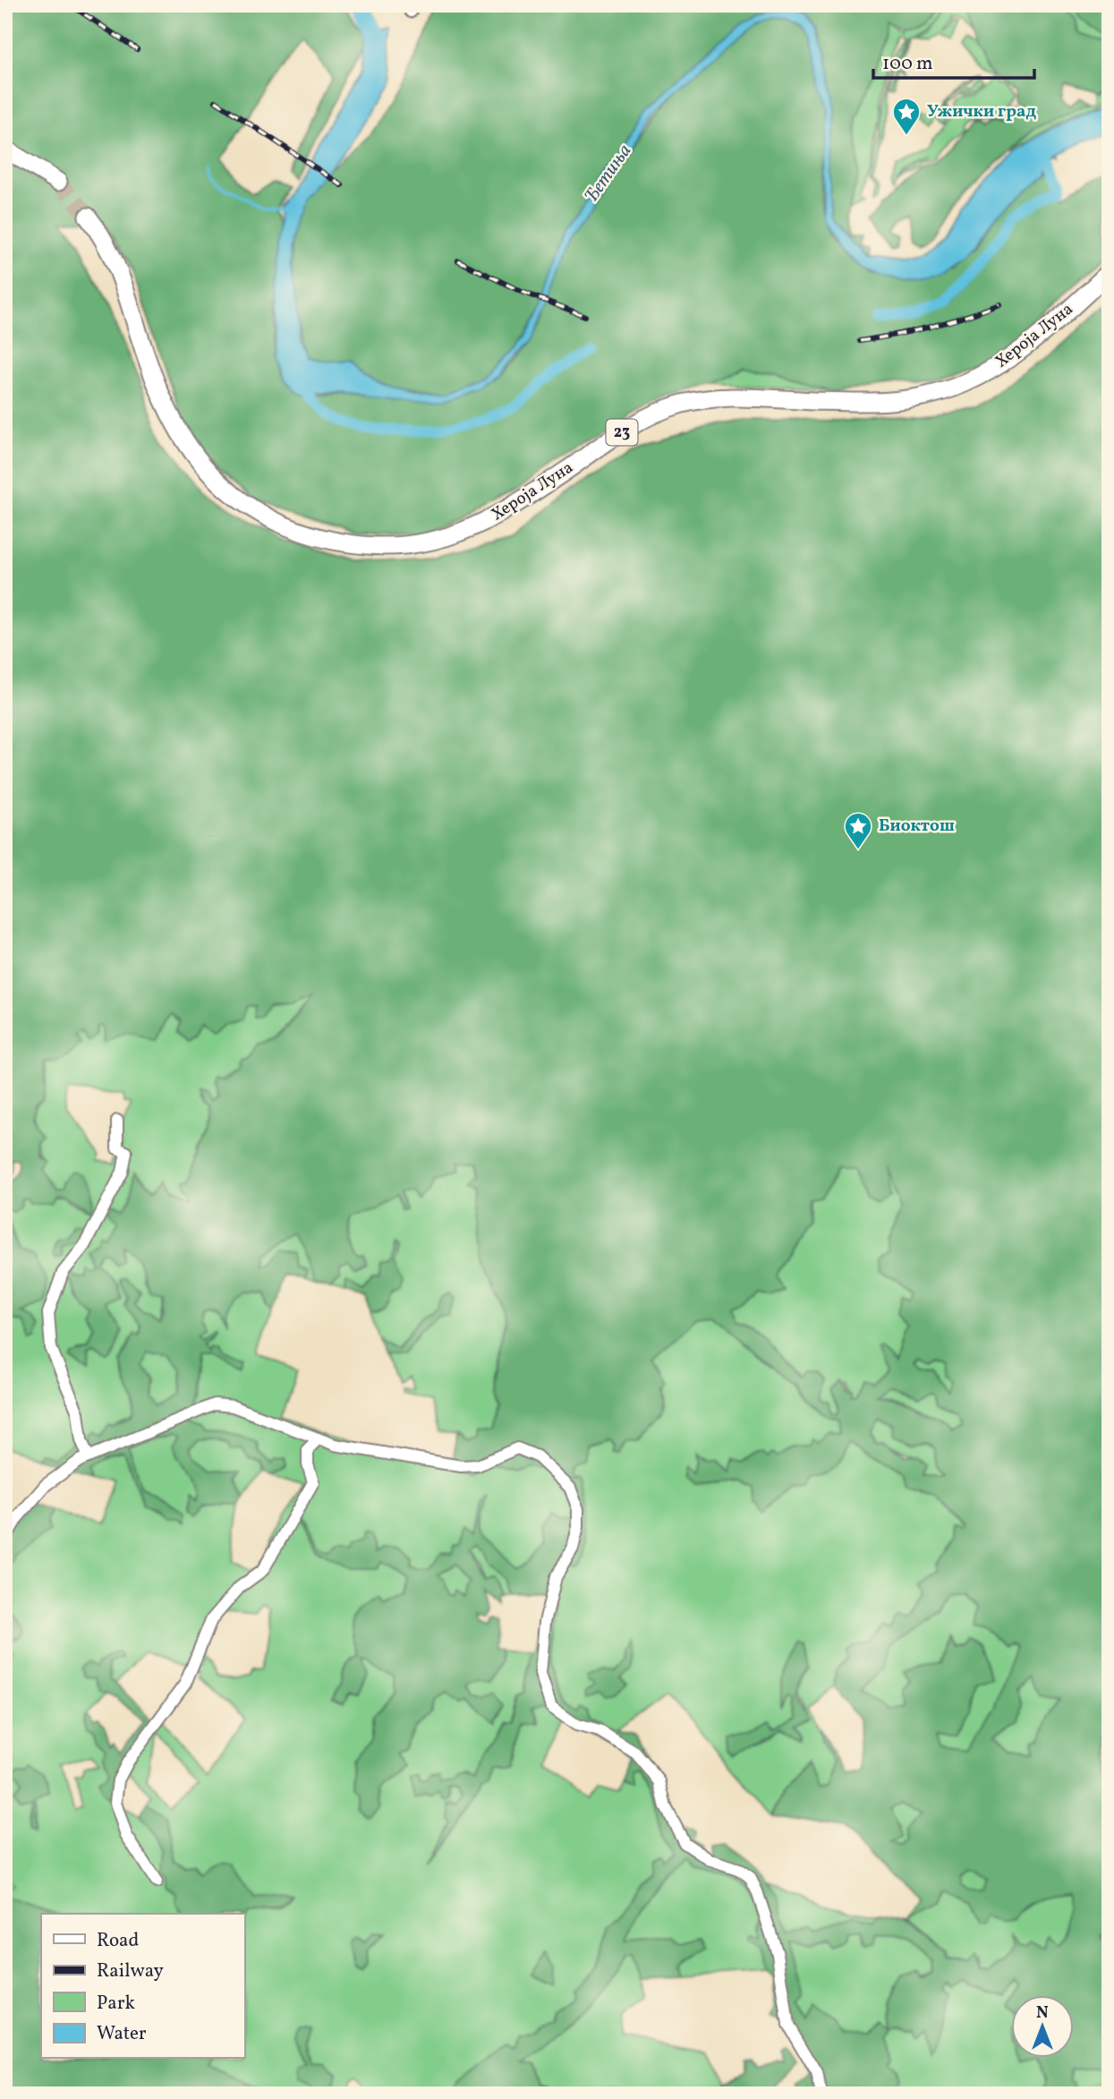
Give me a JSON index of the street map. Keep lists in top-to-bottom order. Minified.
{"streets":{"main road":["Хероја Луна","23"]},"water":["Ђетиња"],"places":{"place":["Ужички град","Биоктош"]},"legend":["Road","Railway","Park","Water"],"scale_bar":"100 m","north":"top"}
